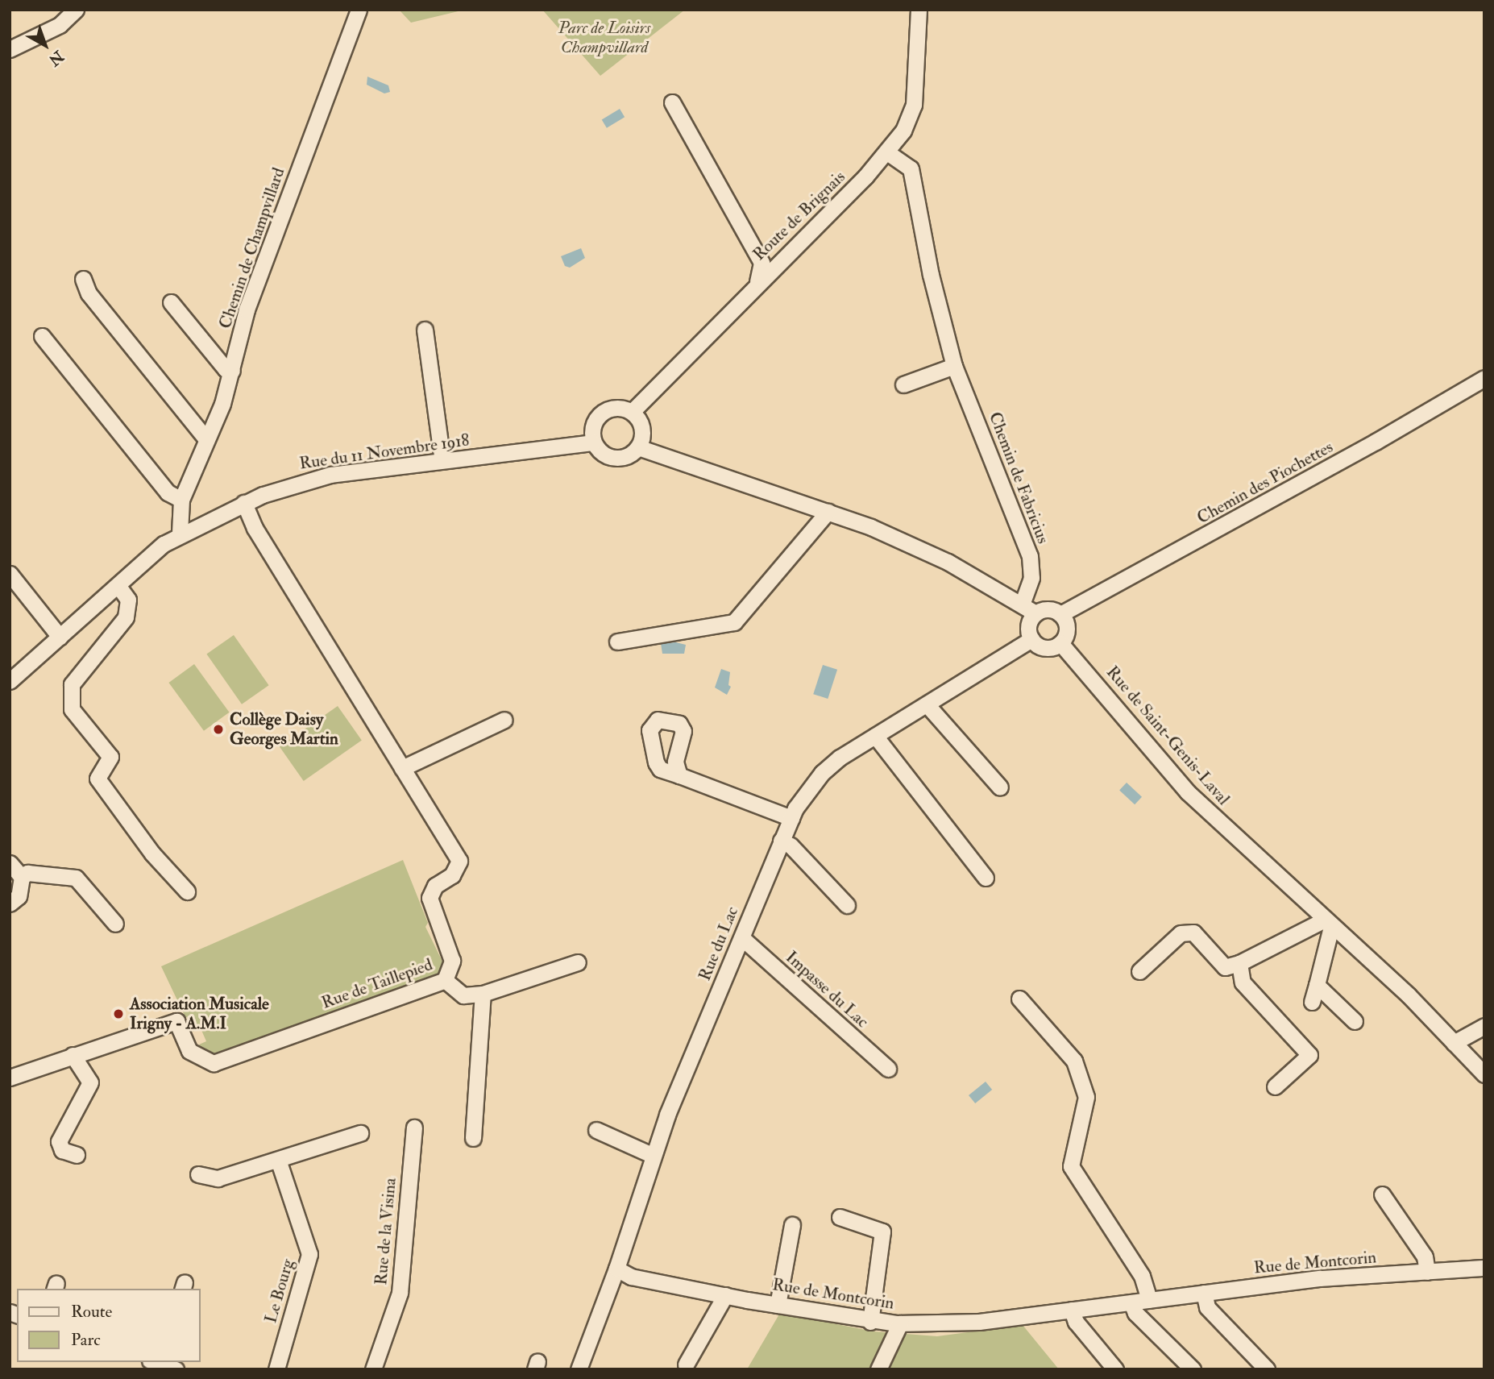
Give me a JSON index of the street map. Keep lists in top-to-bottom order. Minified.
{"streets":{"street":["Route de Brignais","Chemin de Champvillard","Rue du 11 Novembre 1918","Chemin de Fabricius","Chemin des Piochettes","Rue de Saint-Genis-Laval","Rue du Lac","Rue de Taillepied","Impasse du Lac","Rue de la Visina","Rue de Montcorin","Le Bourg"]},"crossings":[["Route de Brignais","Rue du 11 Novembre 1918"],["Route de Brignais","Chemin de Fabricius"],["Chemin de Champvillard","Rue du 11 Novembre 1918"],["Rue du 11 Novembre 1918","Rue de Taillepied"],["Chemin des Piochettes","Rue de Saint-Genis-Laval"],["Chemin des Piochettes","Rue du Lac"],["Rue de Saint-Genis-Laval","Rue du Lac"],["Rue du Lac","Impasse du Lac"],["Rue du Lac","Rue de Montcorin"]],"parks":["Parc de Loisirs Champvillard"],"places":["Collège Daisy Georges Martin","Association Musicale Irigny - A.M.I"],"legend":["Route","Parc"],"north":"bottom right"}
